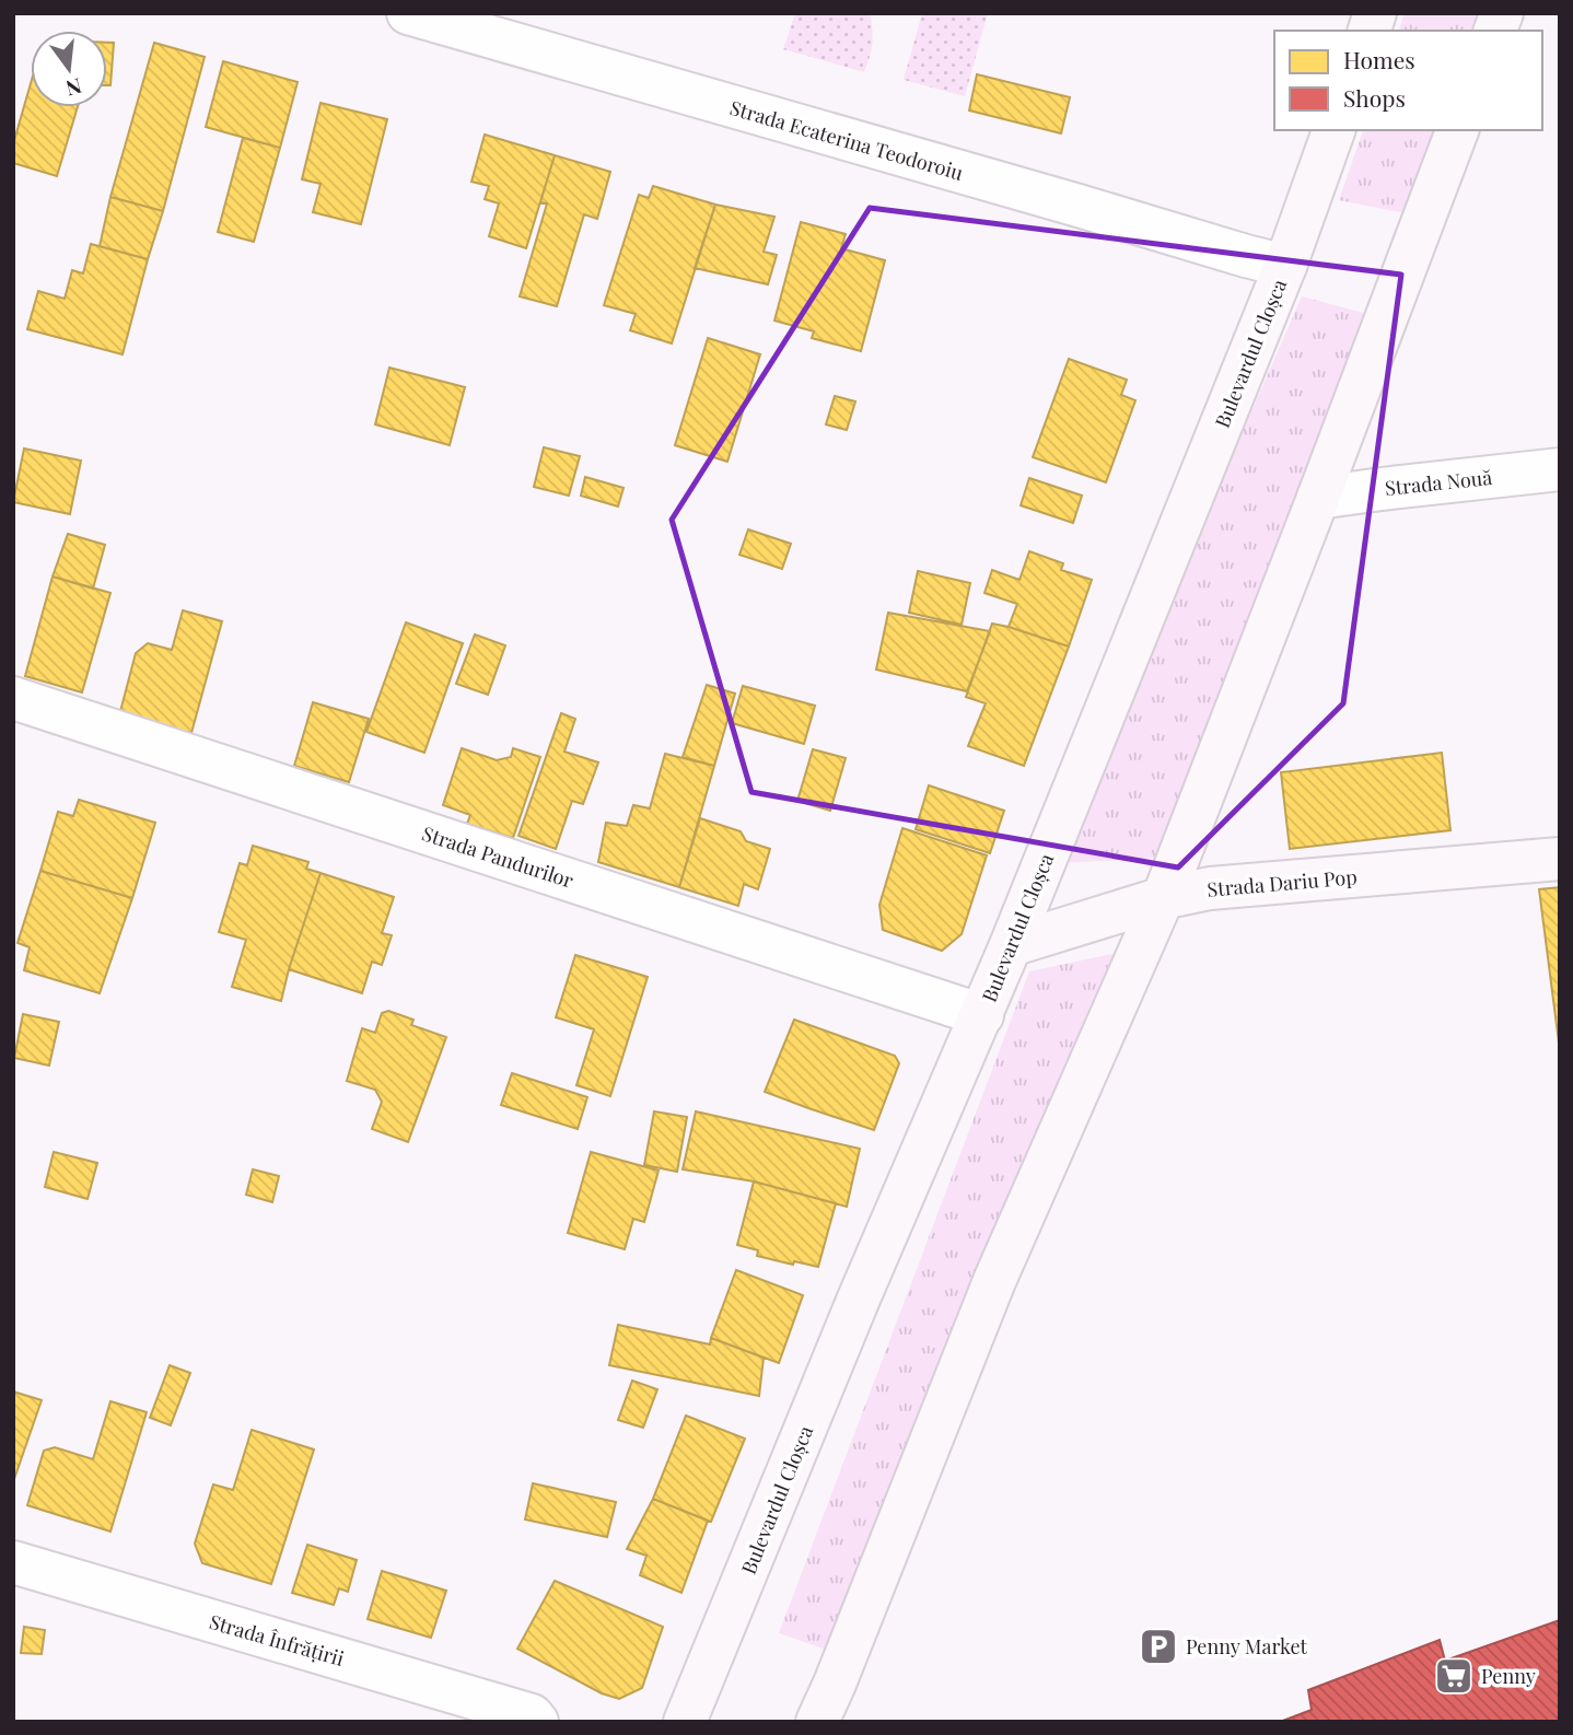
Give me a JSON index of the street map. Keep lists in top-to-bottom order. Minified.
{"streets":{"main road":["Bulevardul Cloșca","Strada Dariu Pop"],"street":["Strada Ecaterina Teodoroiu","Strada Nouă","Strada Pandurilor","Strada Înfrățirii"]},"crossings":[["Strada Ecaterina Teodoroiu","Bulevardul Cloșca"],["Bulevardul Cloșca","Strada Pandurilor"],["Bulevardul Cloșca","Strada Dariu Pop"]],"places":{"parking":["Penny Market"],"supermarket":["Penny"]},"legend":["Homes","Shops"],"north":"bottom"}
